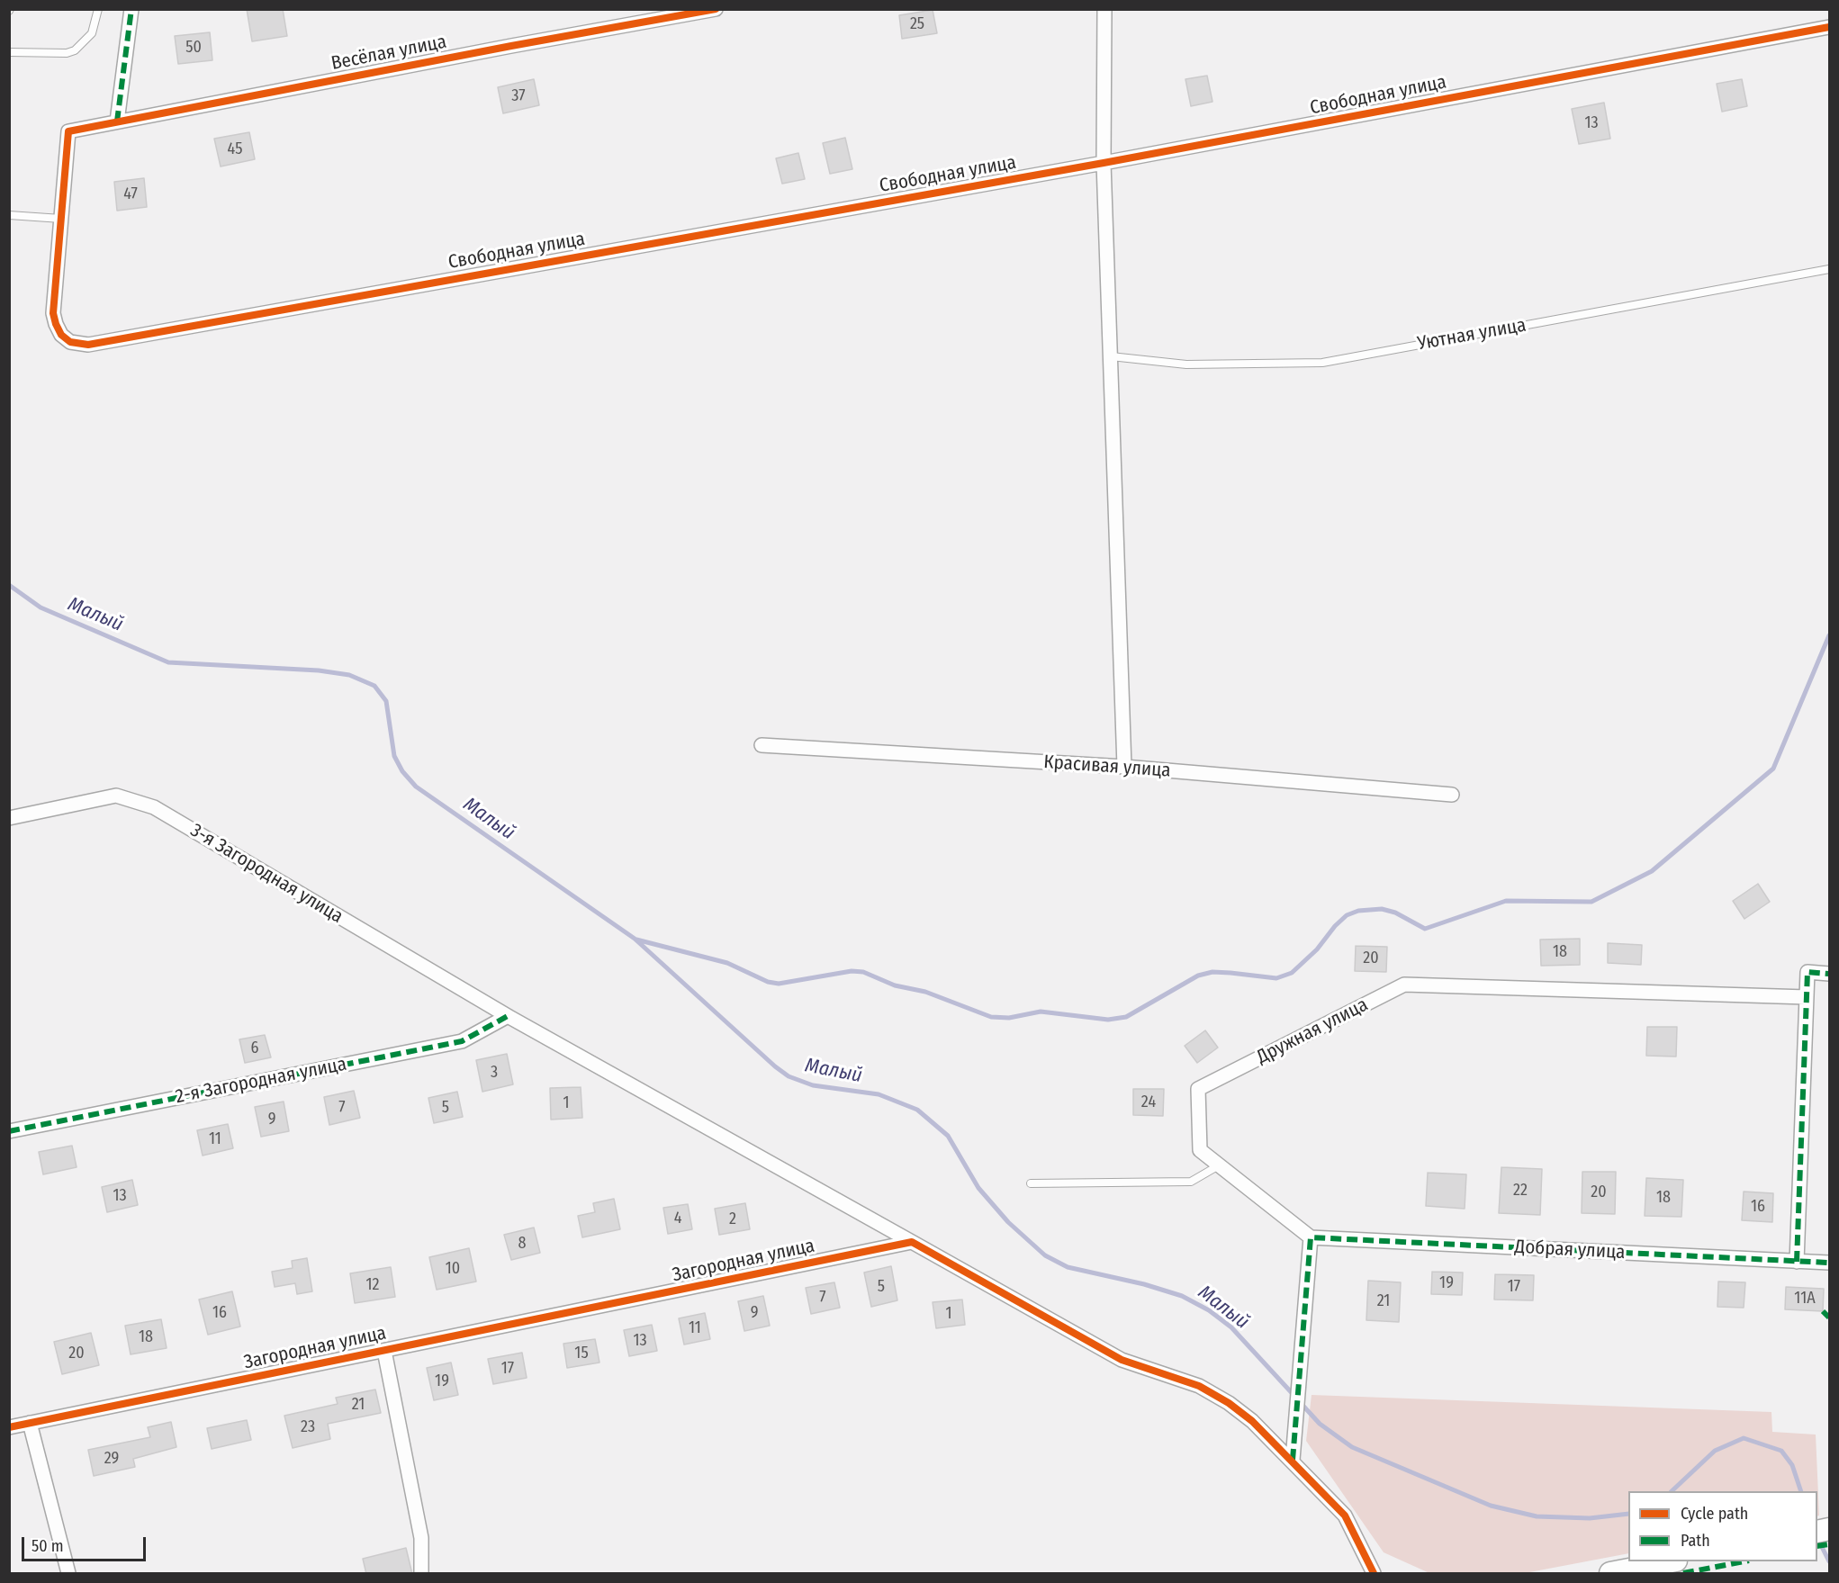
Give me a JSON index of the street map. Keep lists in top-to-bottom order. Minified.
{"streets":{"street":["Весёлая улица","Свободная улица","Красивая улица","3-я Загородная улица","Дружная улица","2-я Загородная улица","Добрая улица","Загородная улица"],"lane":["Уютная улица"]},"crossings":[["Весёлая улица","Свободная улица"],["3-я Загородная улица","2-я Загородная улица"],["3-я Загородная улица","Загородная улица"],["Дружная улица","Добрая улица"]],"water":["Малый"],"house_numbers":["25","50","37","13","45","47","18","20","6","3","24","1","7","5","9","11","22","20","13","18","16","4","2","8","10","19","12","5","17","7","11А","21","16","9","1","11","18","13","20","15","17","19","21","23","29"],"legend":["Cycle path","Path"],"scale_bar":"50 m"}
